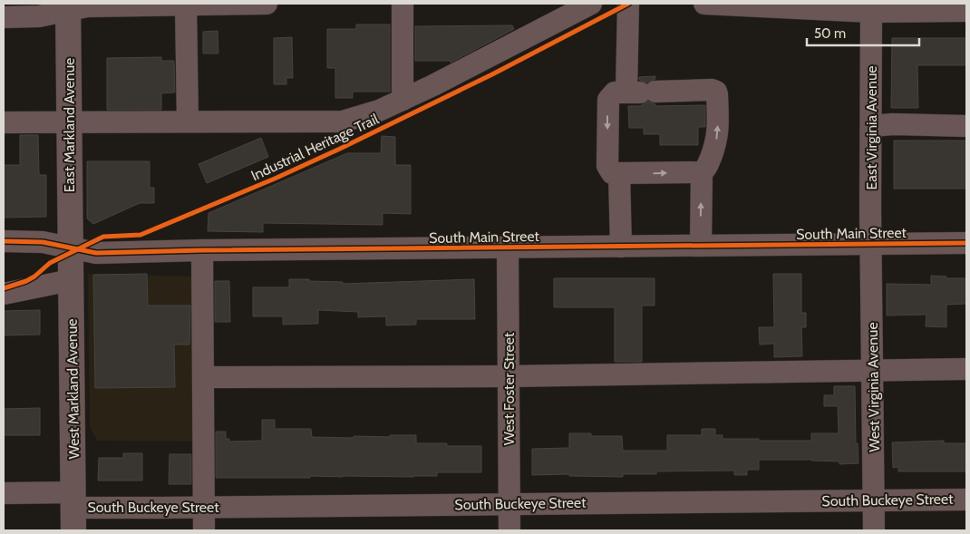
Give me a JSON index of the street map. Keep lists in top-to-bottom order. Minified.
{"streets":{"main road":["East Markland Avenue","West Markland Avenue"],"street":["East Virginia Avenue","South Main Street","West Virginia Avenue","West Foster Street","South Buckeye Street"],"cycle path":["Industrial Heritage Trail"]},"crossings":[["East Markland Avenue","South Main Street"],["East Markland Avenue","West Markland Avenue"],["East Virginia Avenue","South Main Street"],["East Virginia Avenue","West Virginia Avenue"],["South Main Street","West Virginia Avenue"],["South Main Street","West Markland Avenue"],["South Main Street","West Foster Street"],["West Virginia Avenue","South Buckeye Street"],["West Markland Avenue","South Buckeye Street"],["West Foster Street","South Buckeye Street"]],"scale_bar":"50 m"}
